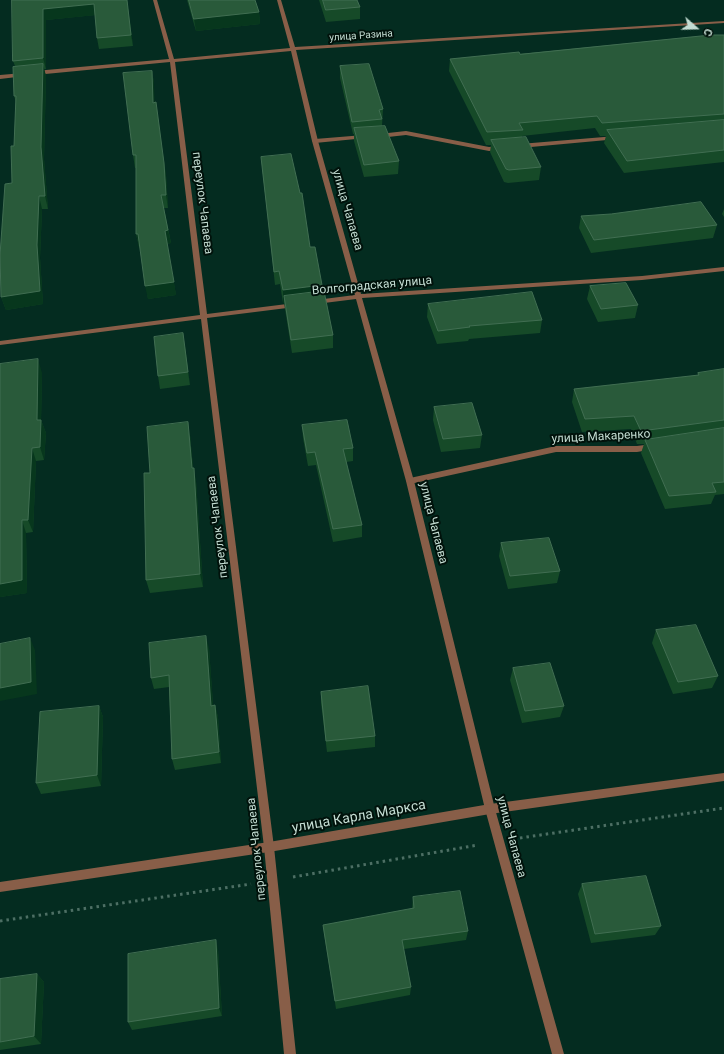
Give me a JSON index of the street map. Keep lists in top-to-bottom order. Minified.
{"streets":{"street":["улица Разина","переулок Чапаева","улица Чапаева","Волгоградская улица","улица Макаренко","улица Карла Маркса"]},"crossings":[["улица Разина","переулок Чапаева"],["улица Разина","улица Чапаева"],["переулок Чапаева","Волгоградская улица"],["переулок Чапаева","улица Карла Маркса"],["улица Чапаева","Волгоградская улица"],["улица Чапаева","улица Макаренко"],["улица Чапаева","улица Карла Маркса"]],"north":"right"}
